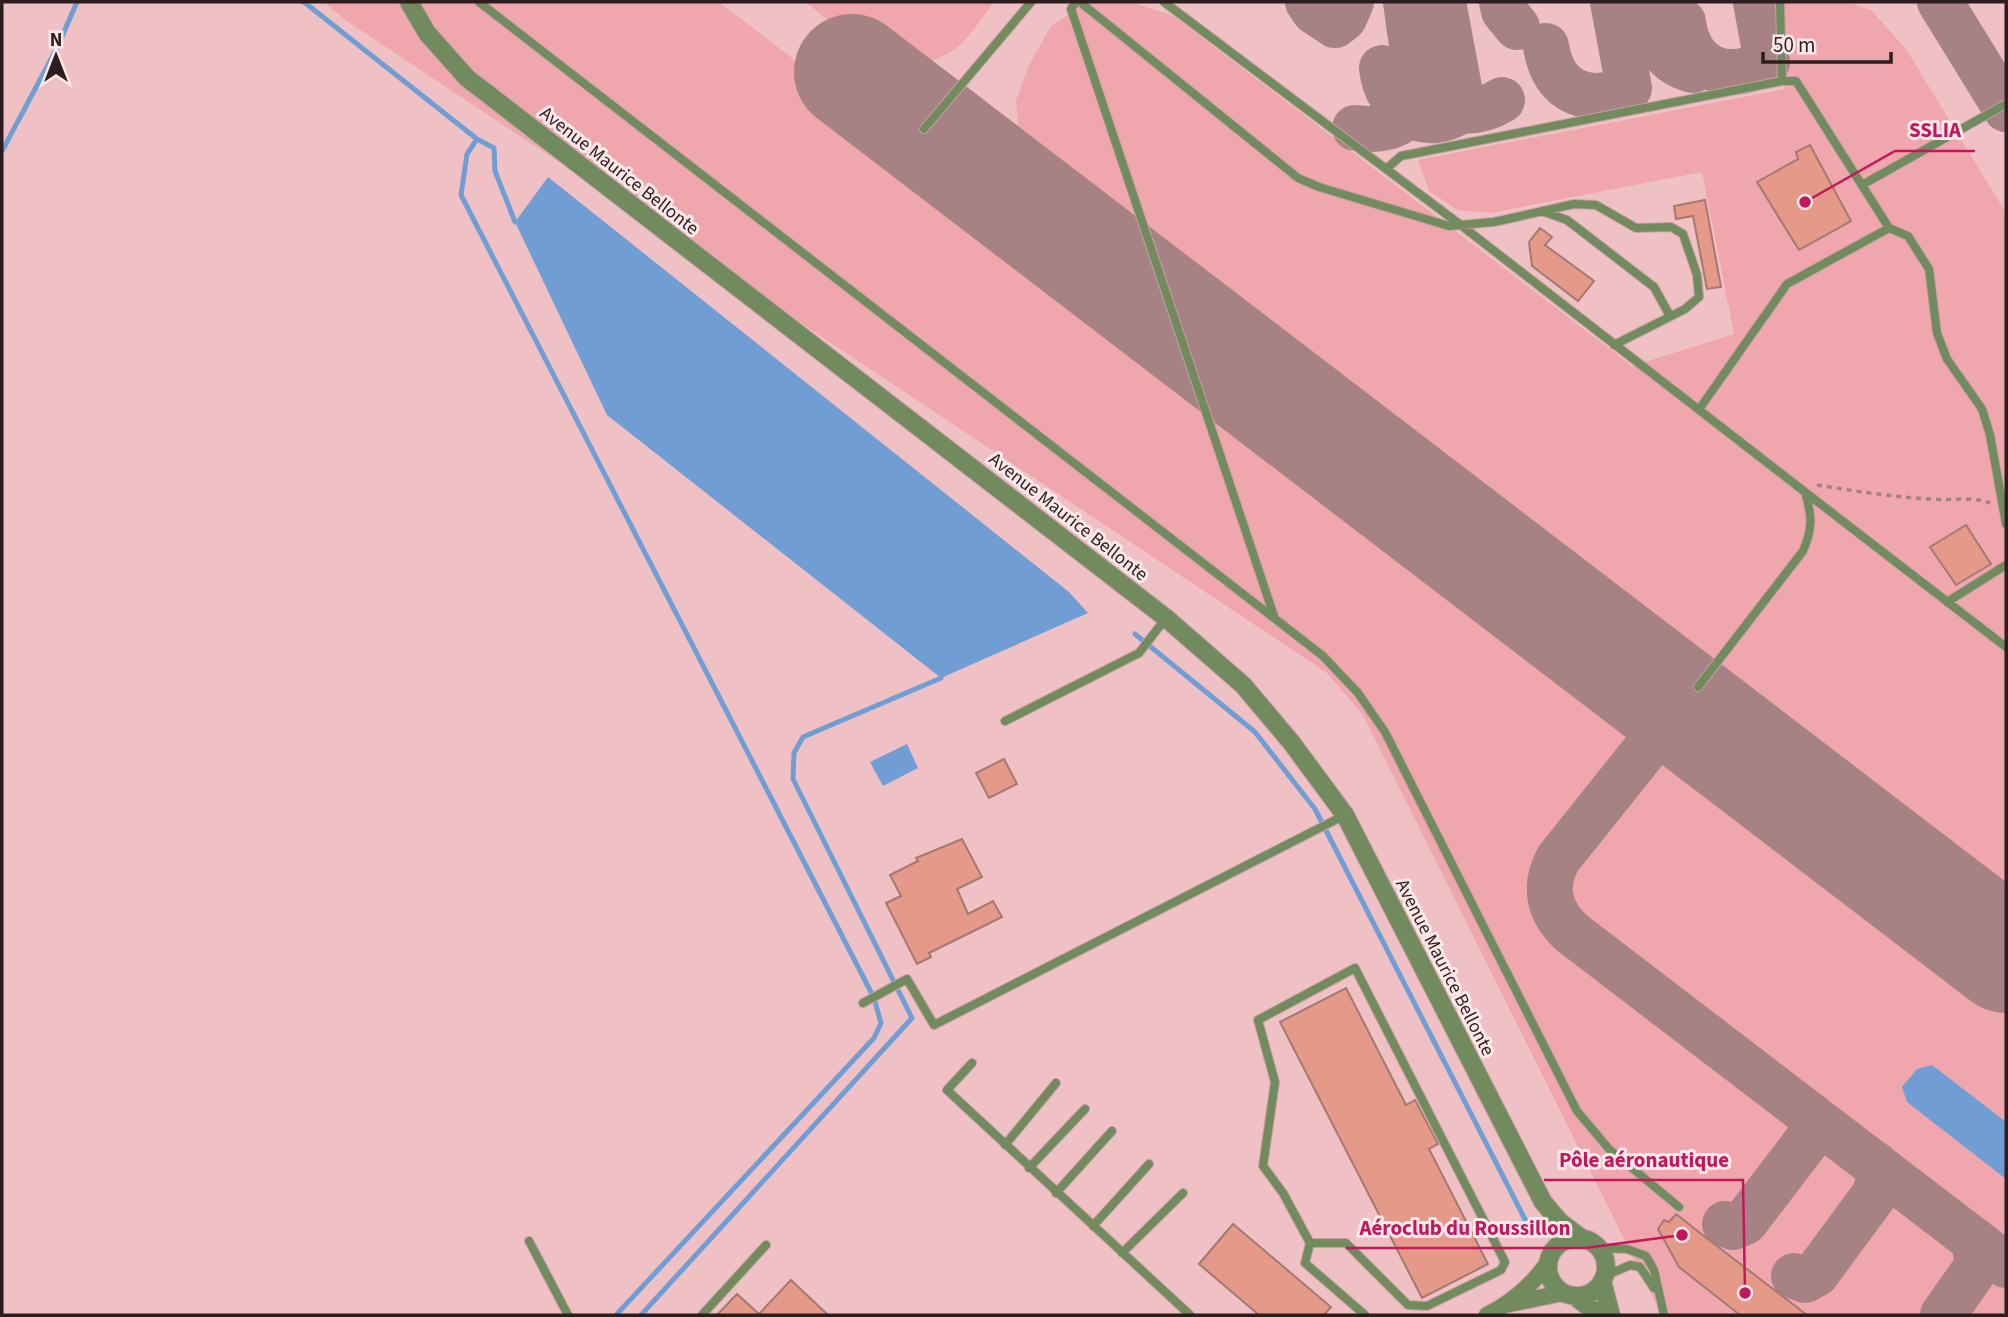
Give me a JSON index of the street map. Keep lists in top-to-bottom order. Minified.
{"streets":{"street":["Avenue Maurice Bellonte"]},"places":["SSLIA","Aéroclub du Roussillon","Pôle aéronautique"],"scale_bar":"50 m","north":"top"}
